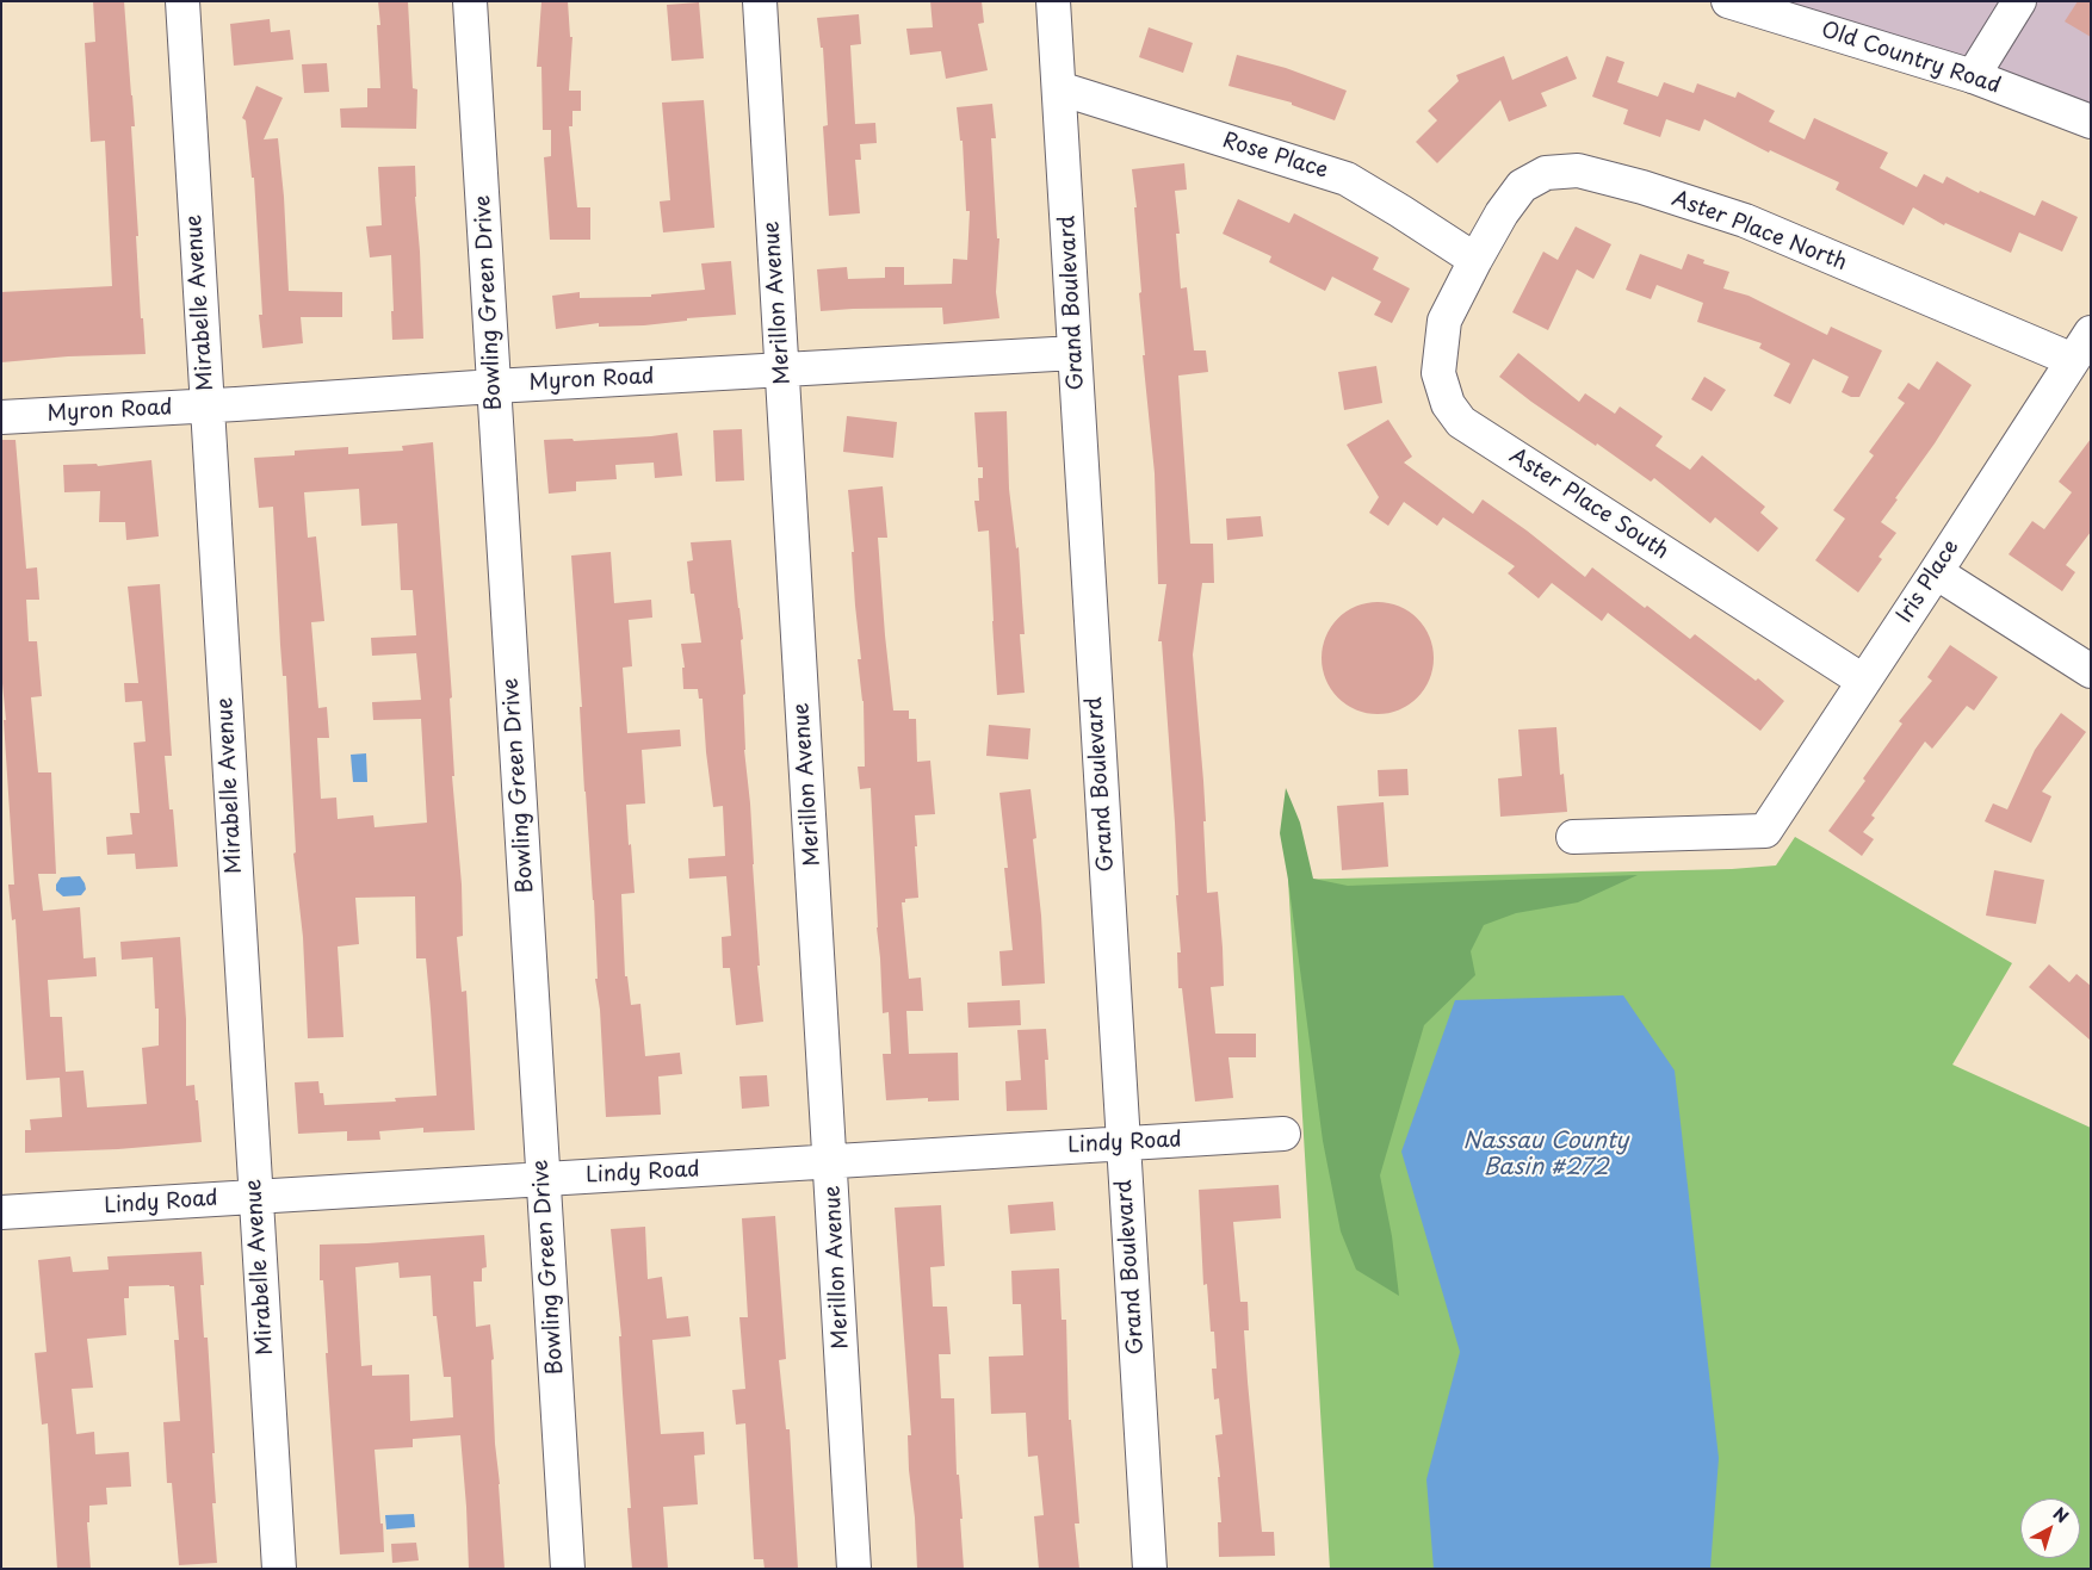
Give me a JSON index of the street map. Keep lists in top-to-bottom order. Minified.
{"streets":{"street":["Old Country Road","Rose Place","Aster Place North","Mirabelle Avenue","Bowling Green Drive","Merillon Avenue","Grand Boulevard","Myron Road","Aster Place South","Iris Place","Lindy Road"]},"crossings":[["Rose Place","Aster Place North"],["Rose Place","Grand Boulevard"],["Rose Place","Aster Place South"],["Aster Place North","Aster Place South"],["Aster Place North","Iris Place"],["Mirabelle Avenue","Myron Road"],["Mirabelle Avenue","Lindy Road"],["Bowling Green Drive","Myron Road"],["Bowling Green Drive","Lindy Road"],["Merillon Avenue","Myron Road"],["Merillon Avenue","Lindy Road"],["Grand Boulevard","Myron Road"],["Grand Boulevard","Lindy Road"],["Aster Place South","Iris Place"]],"water":["Nassau County Basin #272"],"north":"top right"}
